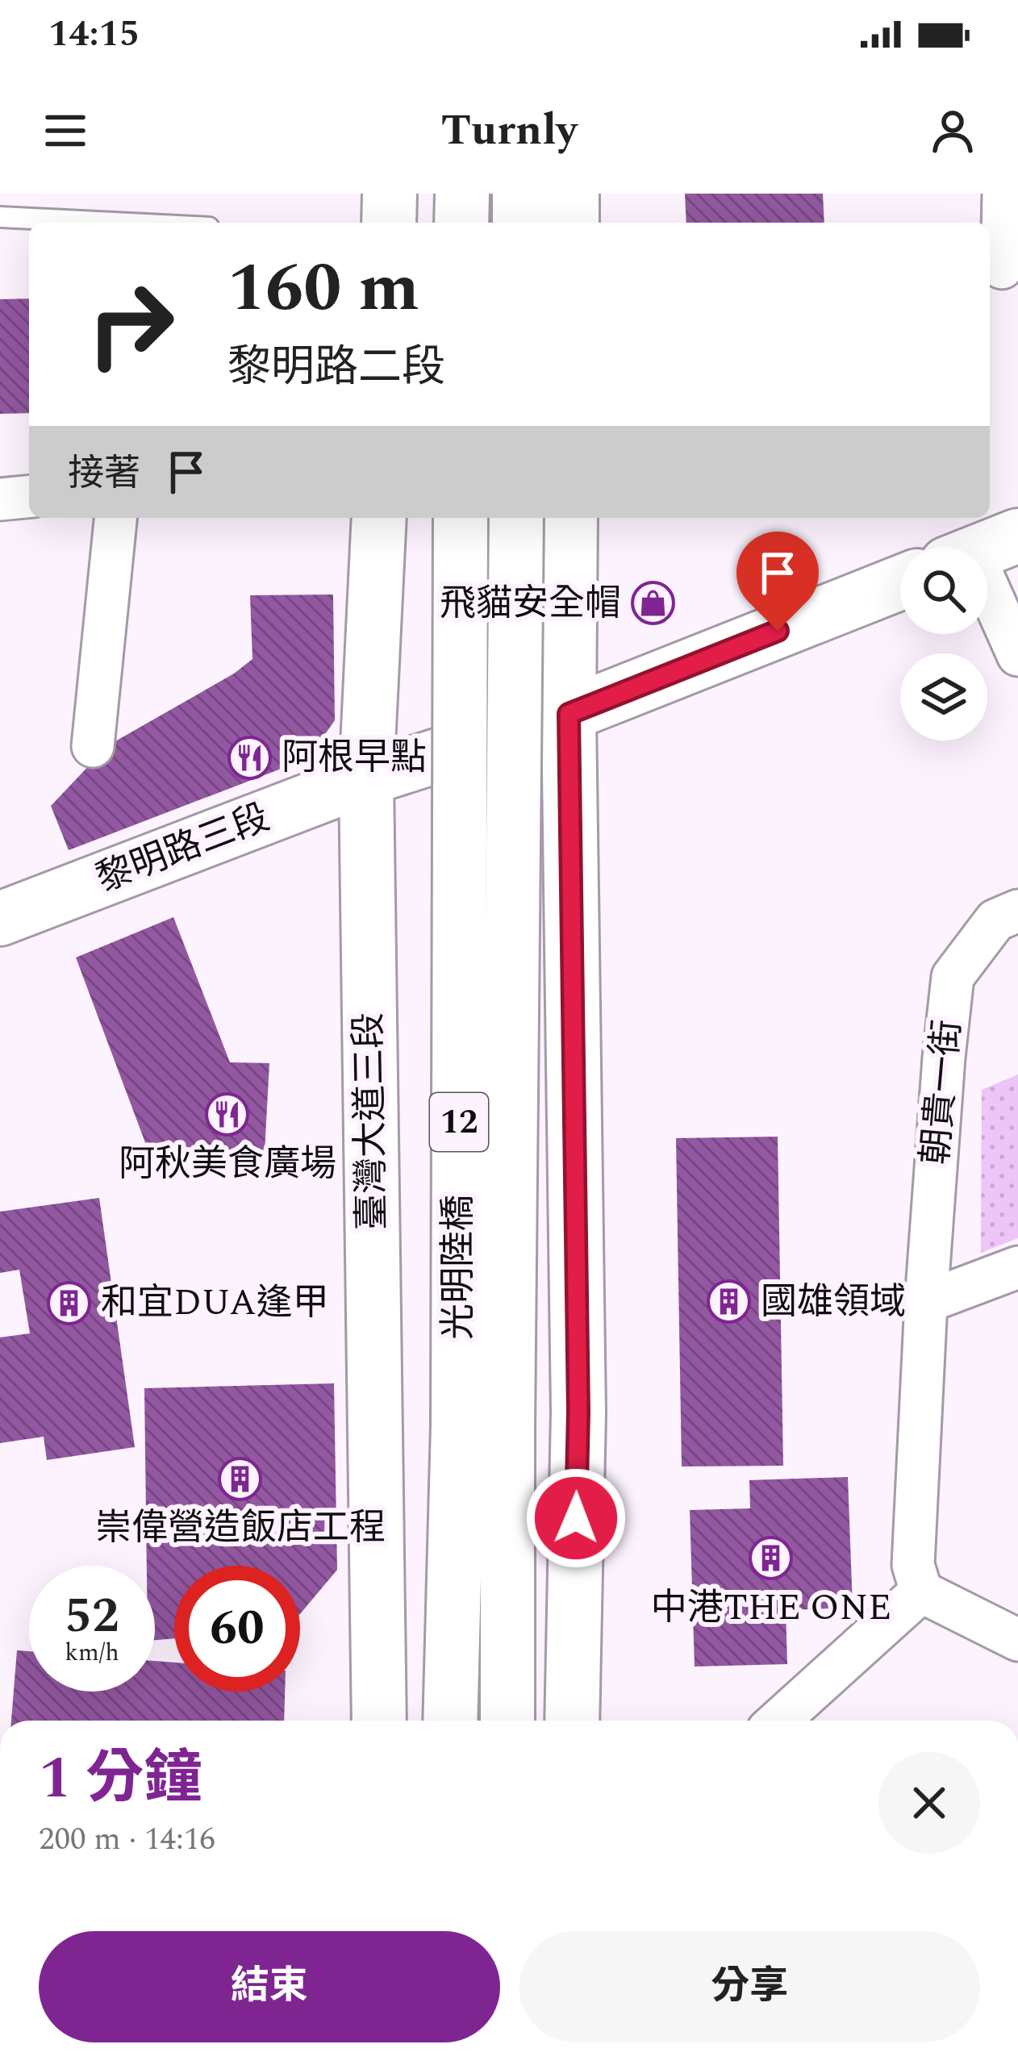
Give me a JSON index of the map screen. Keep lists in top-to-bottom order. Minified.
{"streets":{"main road":["黎明路三段","臺灣大道三段","12","光明陸橋"],"street":["朝貴一街"]},"crossings":[["黎明路三段","臺灣大道三段"]],"places":{"shop":["飛貓安全帽"],"restaurant":["阿根早點","阿秋美食廣場"],"building":["國雄領域","和宜DUA逢甲","崇偉營造飯店工程","中港THE ONE"]},"page":{"status":"14:15","header":"Turnly","turn":["160 m","黎明路二段"],"then":"接著","speed":"52 km/h","limit":"60","heading":["1 分鐘","200 m · 14:16"],"buttons":["結束","分享"]}}
